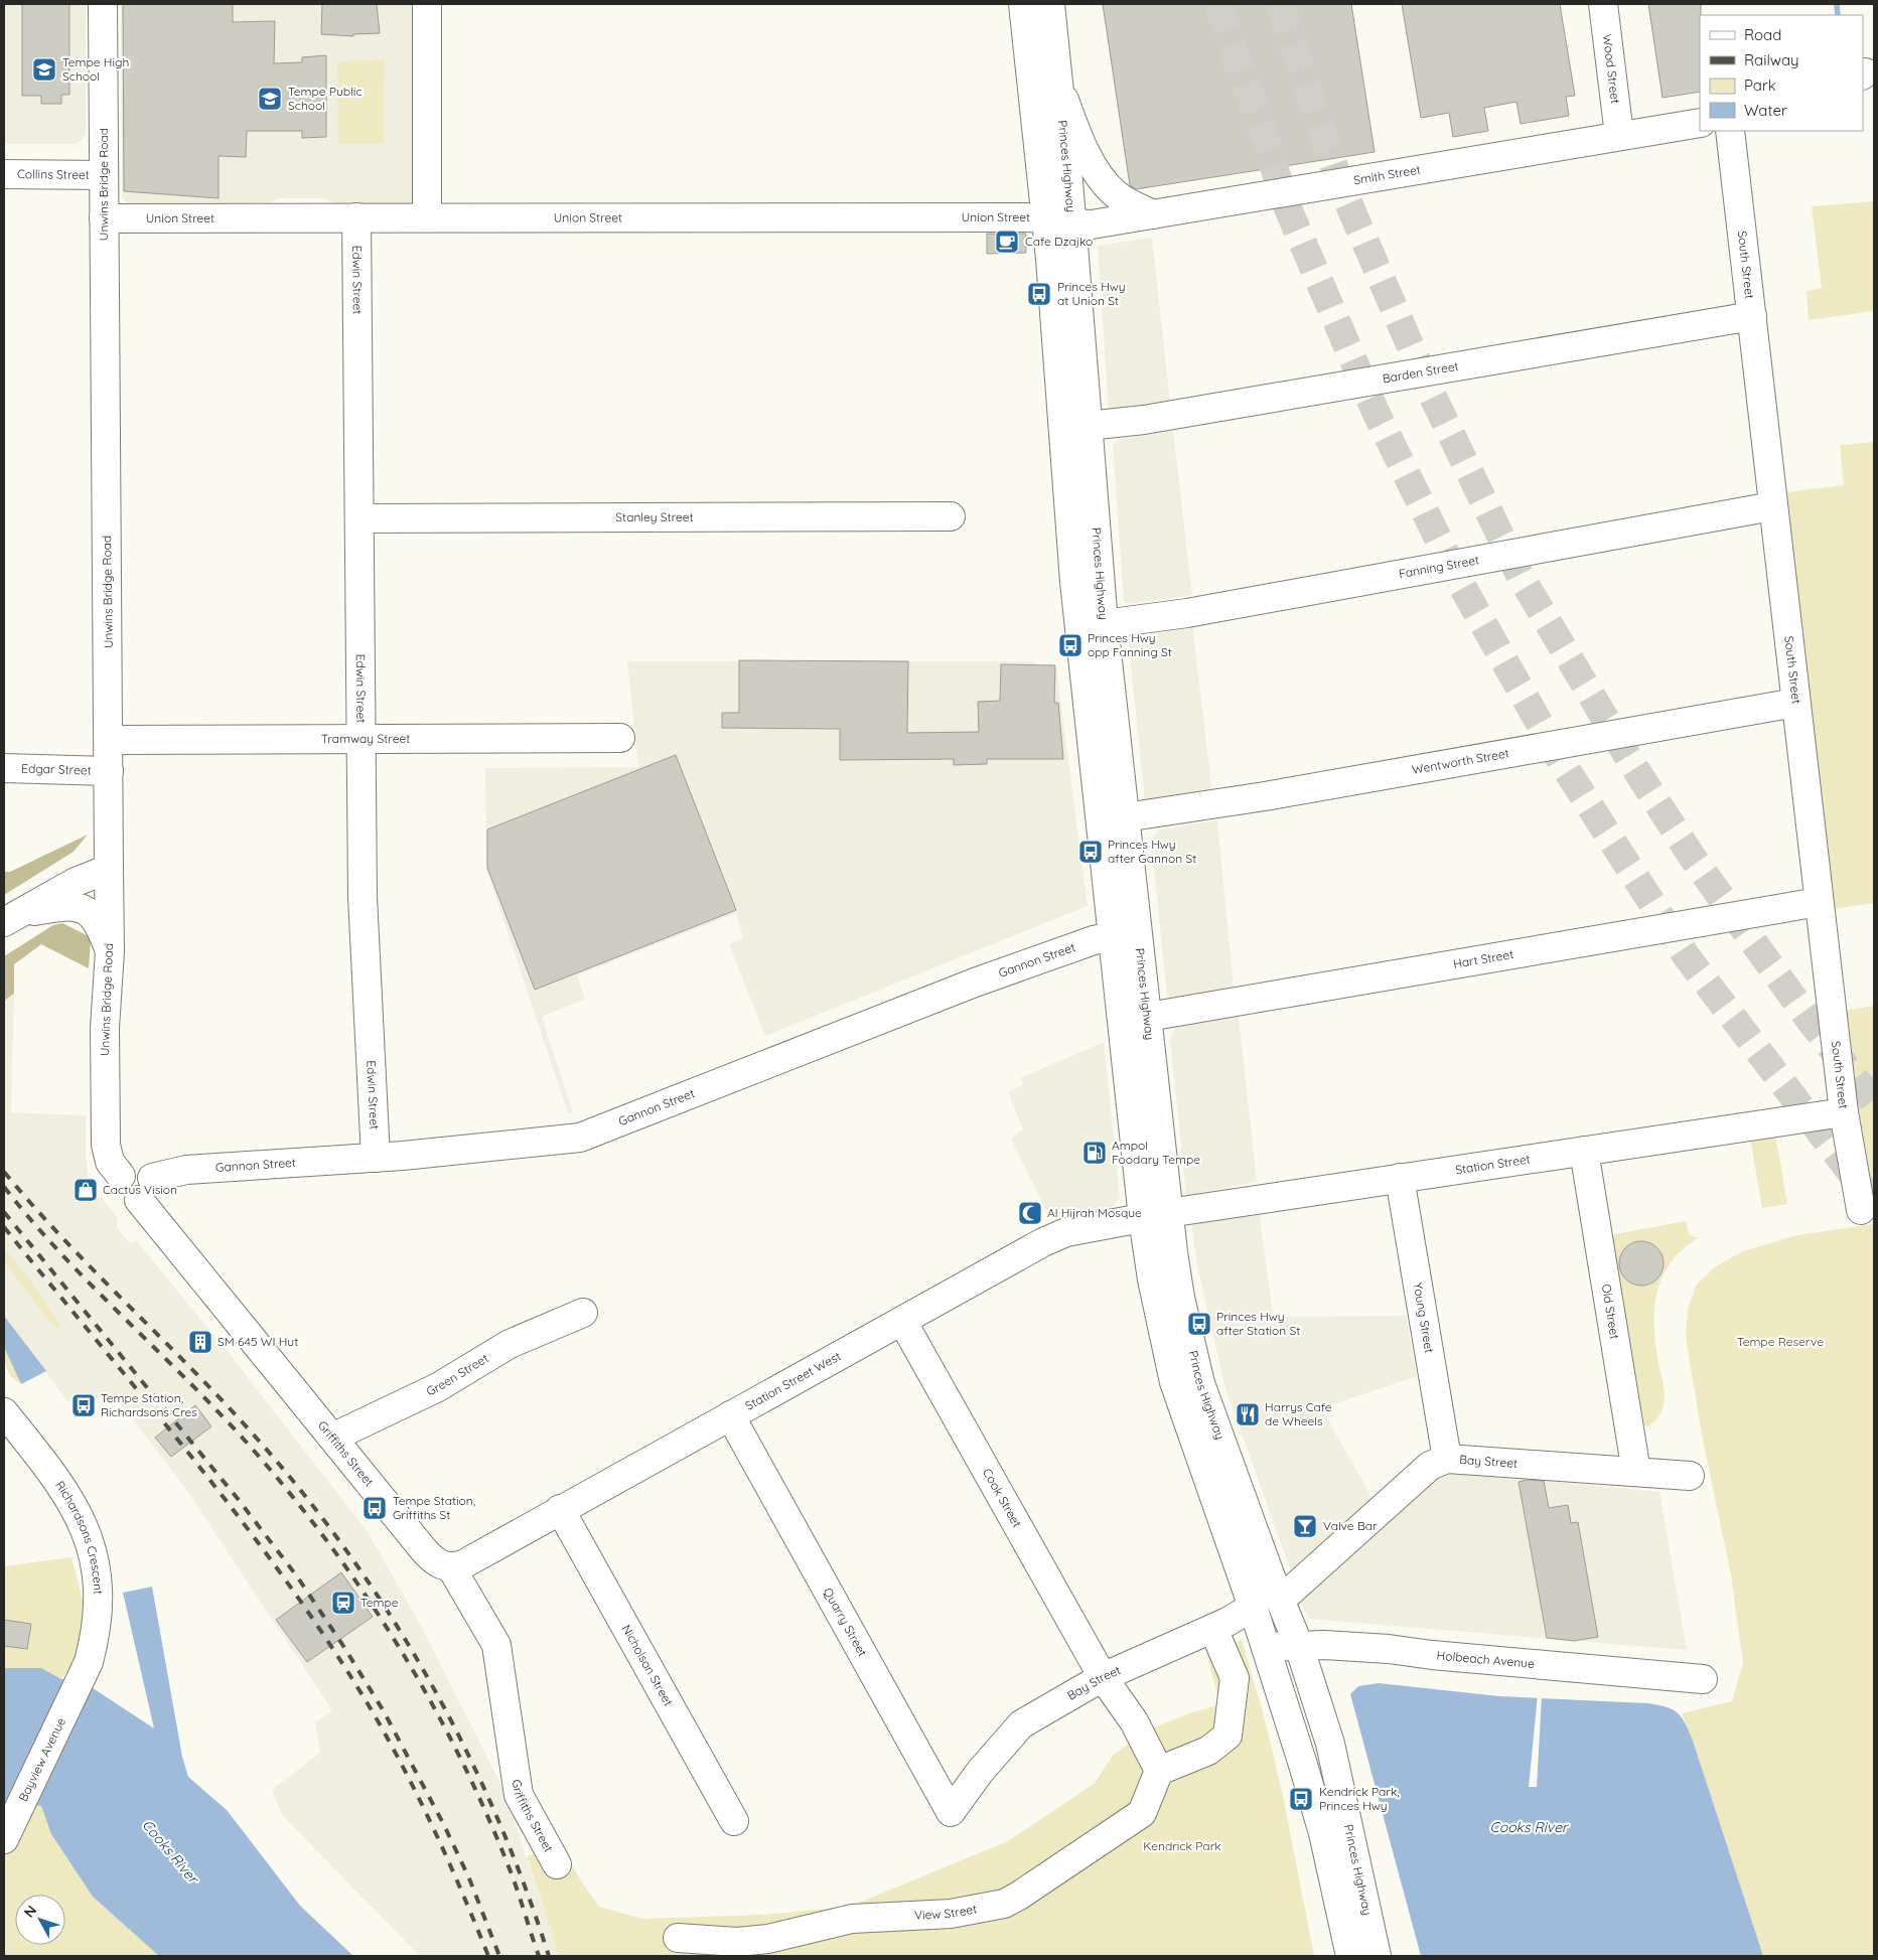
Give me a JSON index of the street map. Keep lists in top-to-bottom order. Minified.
{"streets":{"main road":["Wood Street","Princes Highway","Collins Street","Smith Street","Unwins Bridge Road","Union Street","South Street","Edwin Street","Barden Street","Stanley Street","Fanning Street","Tramway Street","Wentworth Street","Edgar Street","Hart Street","Gannon Street","Station Street","Old Street","Young Street","Green Street","Station Street West","Griffiths Street","Bay Street","Cook Street","Richardsons Crescent","Quarry Street","Holbeach Avenue","Nicholson Street","Bayview Avenue","View Street"]},"crossings":[["Wood Street","Smith Street"],["Princes Highway","Smith Street"],["Princes Highway","Union Street"],["Princes Highway","Barden Street"],["Princes Highway","Fanning Street"],["Princes Highway","Wentworth Street"],["Princes Highway","Hart Street"],["Princes Highway","Gannon Street"],["Princes Highway","Station Street"],["Princes Highway","Station Street West"],["Princes Highway","Bay Street"],["Princes Highway","Holbeach Avenue"],["Collins Street","Unwins Bridge Road"],["Smith Street","Union Street"],["Unwins Bridge Road","Union Street"],["Unwins Bridge Road","Tramway Street"],["Unwins Bridge Road","Edgar Street"],["Unwins Bridge Road","Gannon Street"],["Unwins Bridge Road","Griffiths Street"],["Union Street","Edwin Street"],["South Street","Barden Street"],["South Street","Fanning Street"],["South Street","Wentworth Street"],["South Street","Hart Street"],["South Street","Station Street"],["Edwin Street","Stanley Street"],["Edwin Street","Tramway Street"],["Edwin Street","Gannon Street"],["Gannon Street","Griffiths Street"],["Station Street","Old Street"],["Station Street","Young Street"],["Station Street","Station Street West"],["Old Street","Bay Street"],["Young Street","Bay Street"],["Green Street","Griffiths Street"],["Station Street West","Griffiths Street"],["Station Street West","Cook Street"],["Station Street West","Quarry Street"],["Station Street West","Nicholson Street"],["Bay Street","Cook Street"],["Bay Street","Quarry Street"],["Richardsons Crescent","Bayview Avenue"]],"water":["Cooks River"],"parks":["Tempe Reserve","Kendrick Park"],"places":{"school or university":["Tempe High School","Tempe Public School"],"cafe":["Cafe Dzajko"],"bus stop":["Princes Hwy at Union St","Princes Hwy opp Fanning St","Princes Hwy after Gannon St","Princes Hwy after Station St","Tempe Station, Richardsons Cres","Tempe Station, Griffiths St","Kendrick Park, Princes Hwy"],"fuel station":["Ampol Foodary Tempe"],"shop":["Cactus Vision"],"mosque":["Al Hijrah Mosque"],"building":["SM 645 WI Hut"],"restaurant":["Harrys Cafe de Wheels"],"bar":["Valve Bar"],"station":["Tempe"]},"legend":["Road","Railway","Park","Water"],"north":"top left"}
